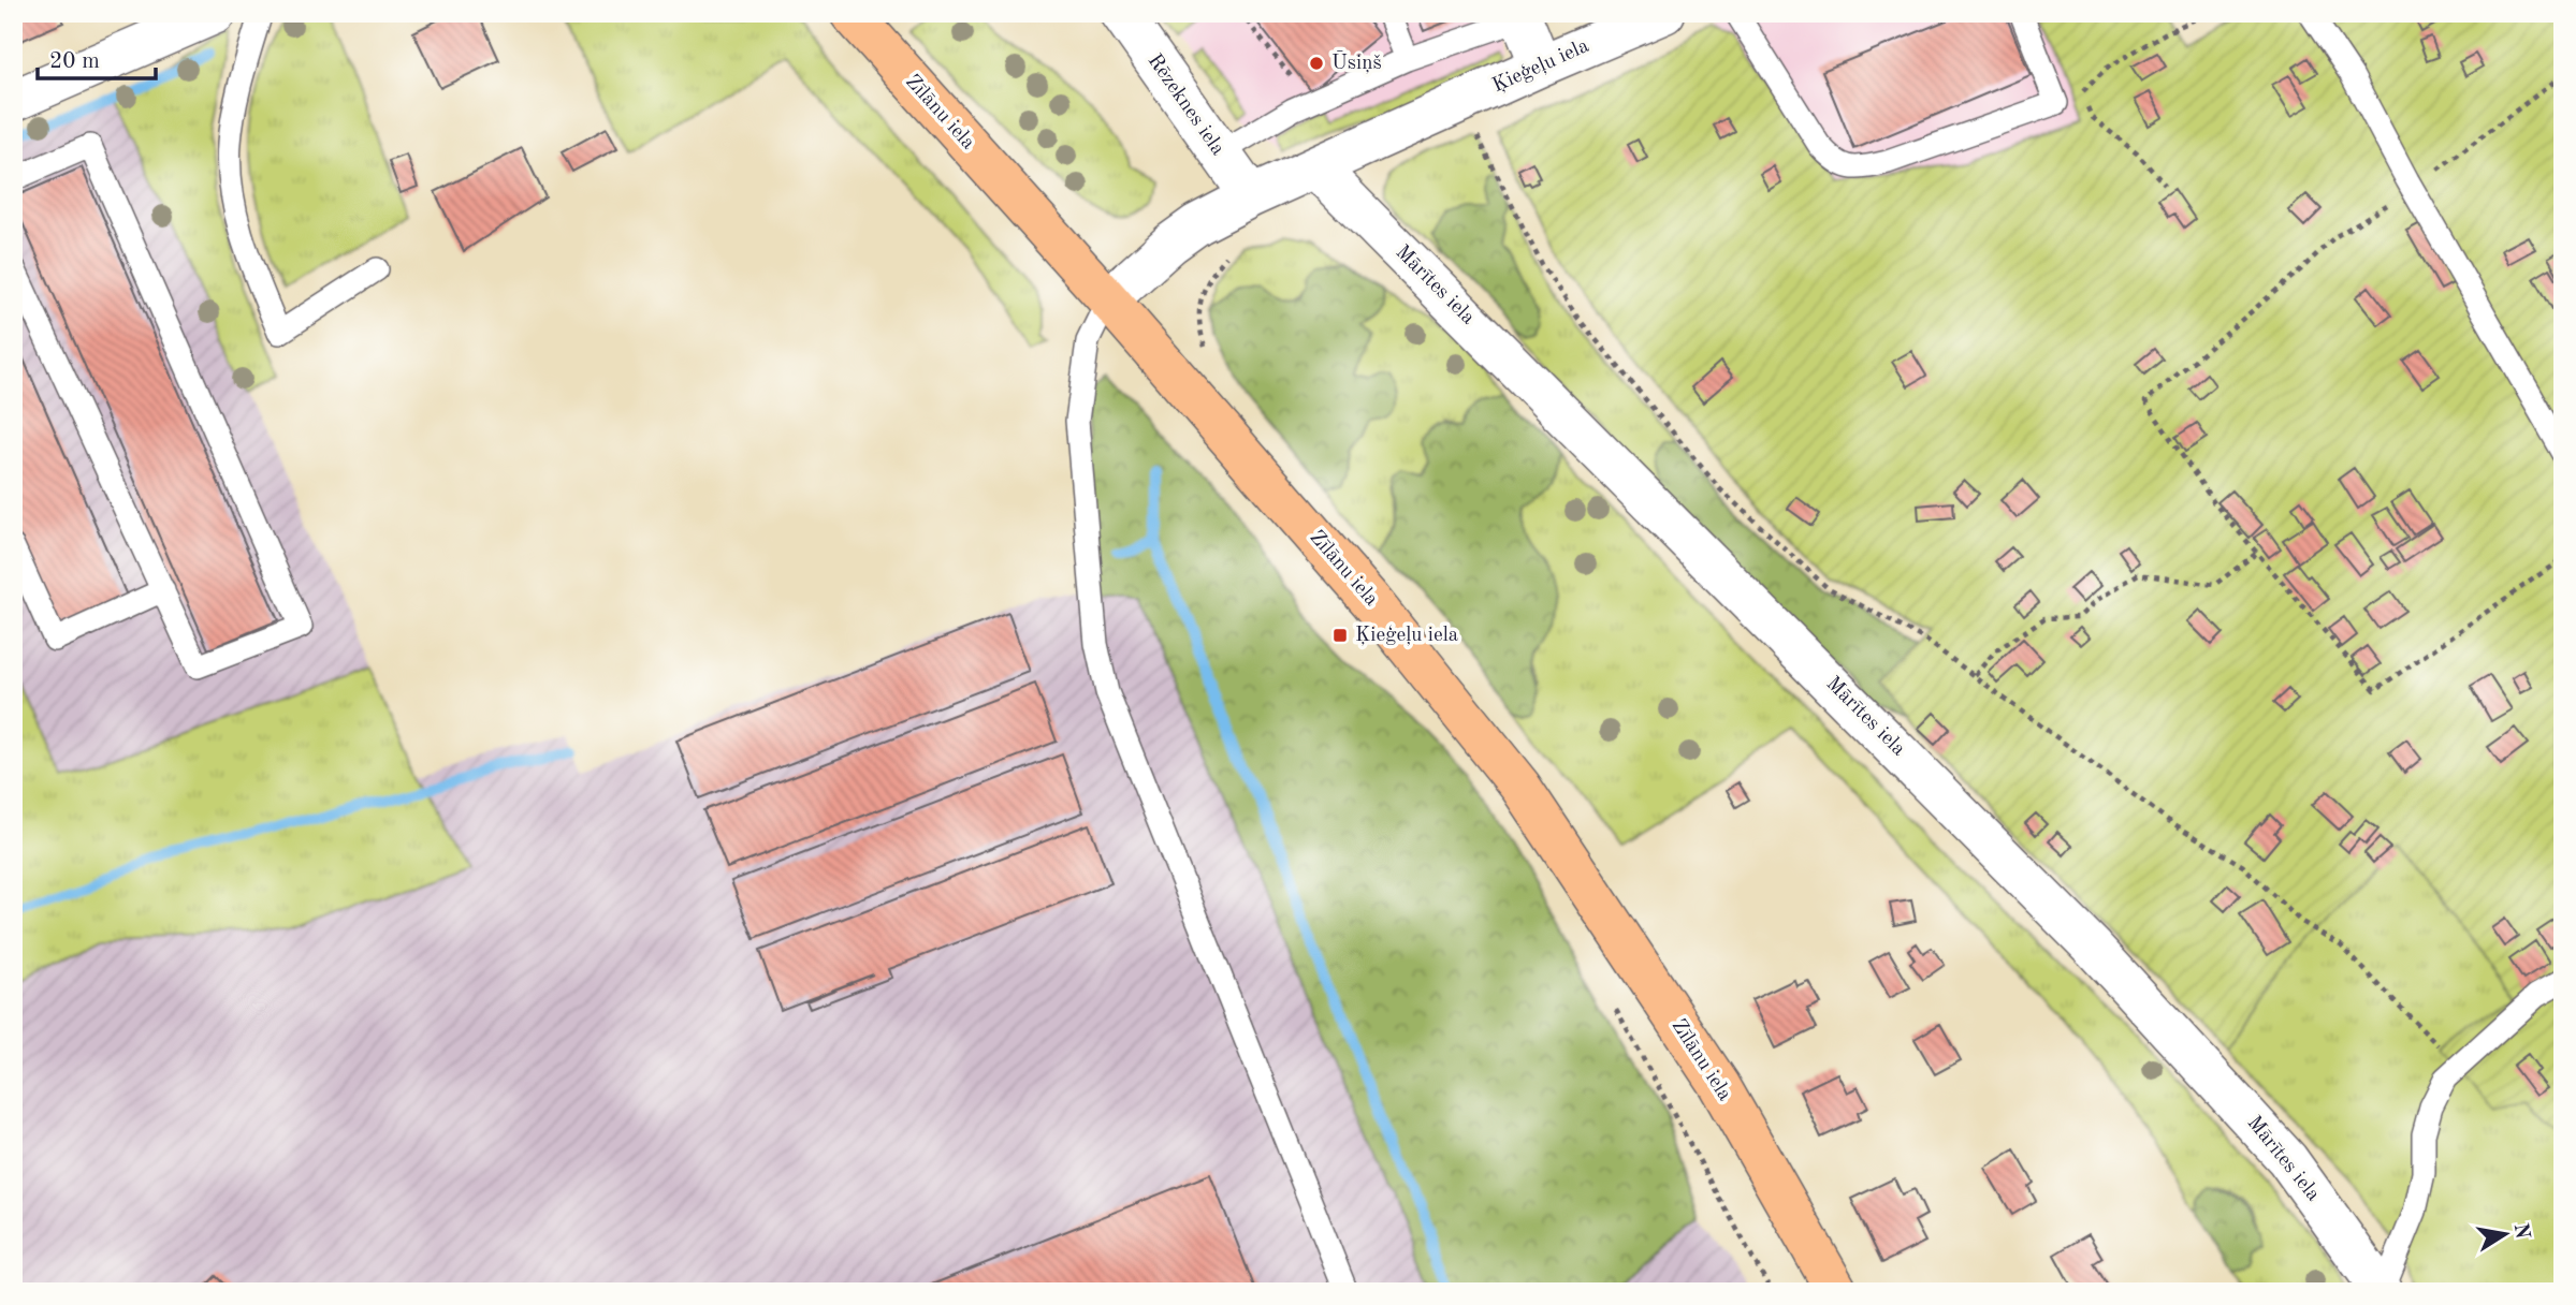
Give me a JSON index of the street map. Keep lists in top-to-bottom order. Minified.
{"streets":{"highway":["Zīlānu iela"],"street":["Ķieģeļu iela","Rēzeknes iela","Mārītes iela"]},"crossings":[["Ķieģeļu iela","Rēzeknes iela"],["Ķieģeļu iela","Zīlānu iela"],["Ķieģeļu iela","Mārītes iela"]],"places":{"other":["Ūsiņš"],"transit":["Ķieģeļu iela"]},"scale_bar":"20 m","north":"right"}
